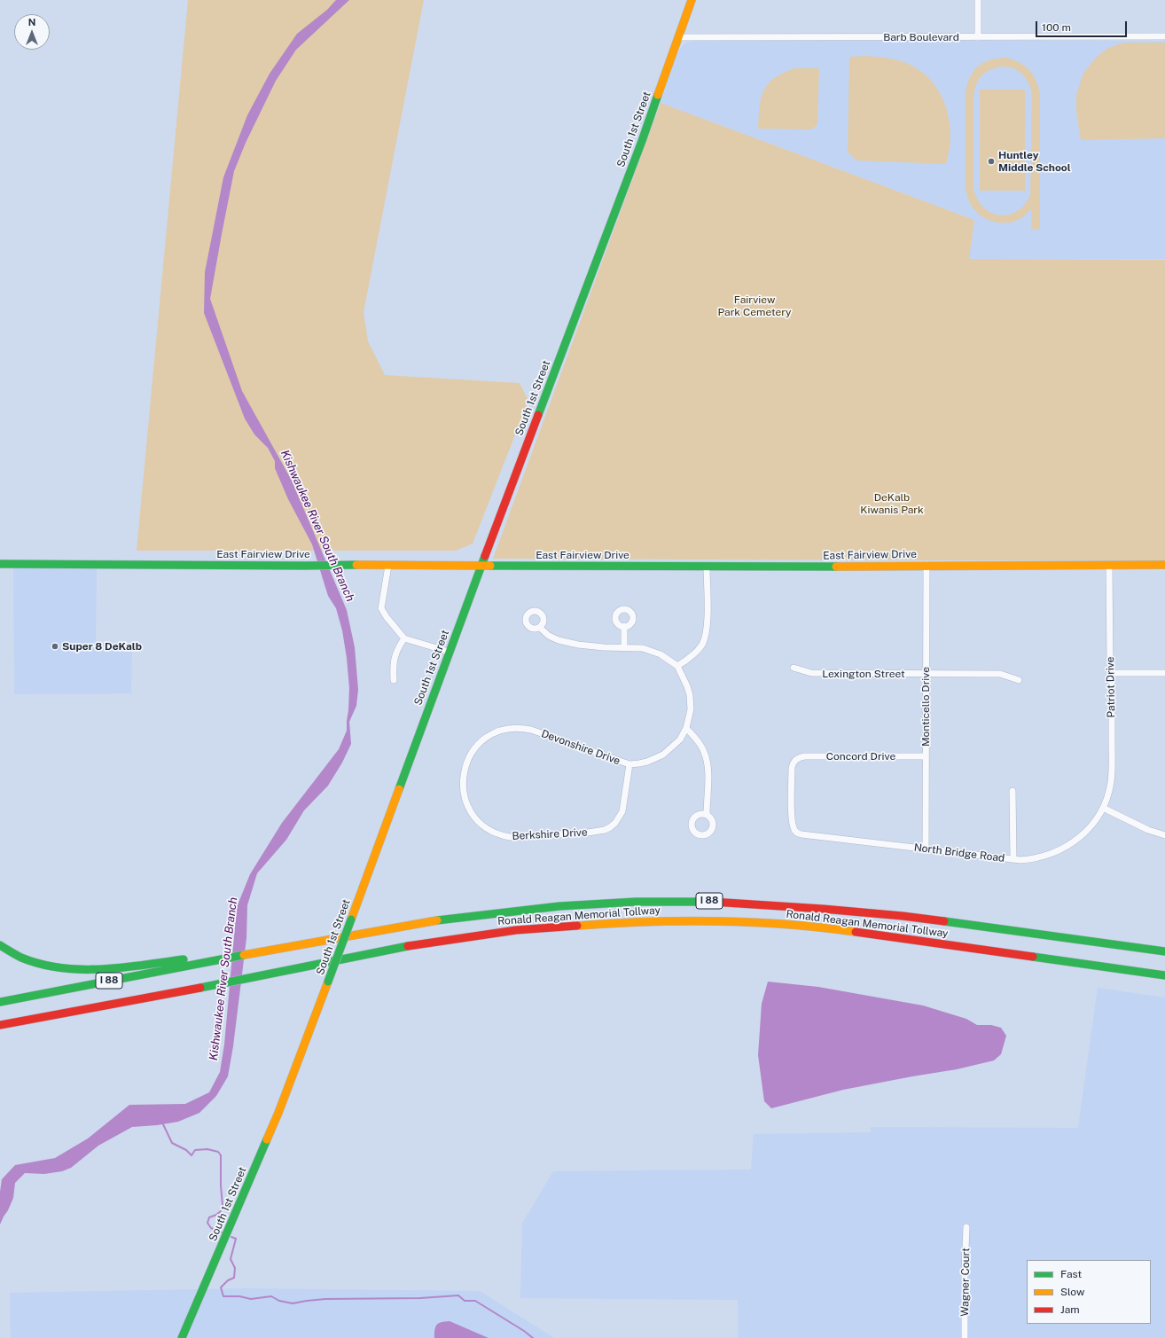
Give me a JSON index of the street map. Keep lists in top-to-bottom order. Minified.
{"streets":{"main road":["South 1st Street","East Fairview Drive","I 88","Ronald Reagan Memorial Tollway"],"street":["Barb Boulevard","Lexington Street","Patriot Drive","Monticello Drive","Devonshire Drive","Concord Drive","Berkshire Drive","North Bridge Road","Wagner Court"]},"crossings":[["Barb Boulevard","South 1st Street"],["South 1st Street","East Fairview Drive"],["East Fairview Drive","Patriot Drive"],["East Fairview Drive","Monticello Drive"],["Lexington Street","Monticello Drive"],["Patriot Drive","North Bridge Road"],["Monticello Drive","Concord Drive"],["Monticello Drive","North Bridge Road"],["Devonshire Drive","Berkshire Drive"],["Concord Drive","North Bridge Road"],["I 88","Ronald Reagan Memorial Tollway"]],"water":["Kishwaukee River South Branch"],"parks":["Fairview Park Cemetery","DeKalb Kiwanis Park"],"places":["Huntley Middle School","Super 8 DeKalb"],"legend":["Fast","Slow","Jam"],"scale_bar":"100 m","north":"top"}
